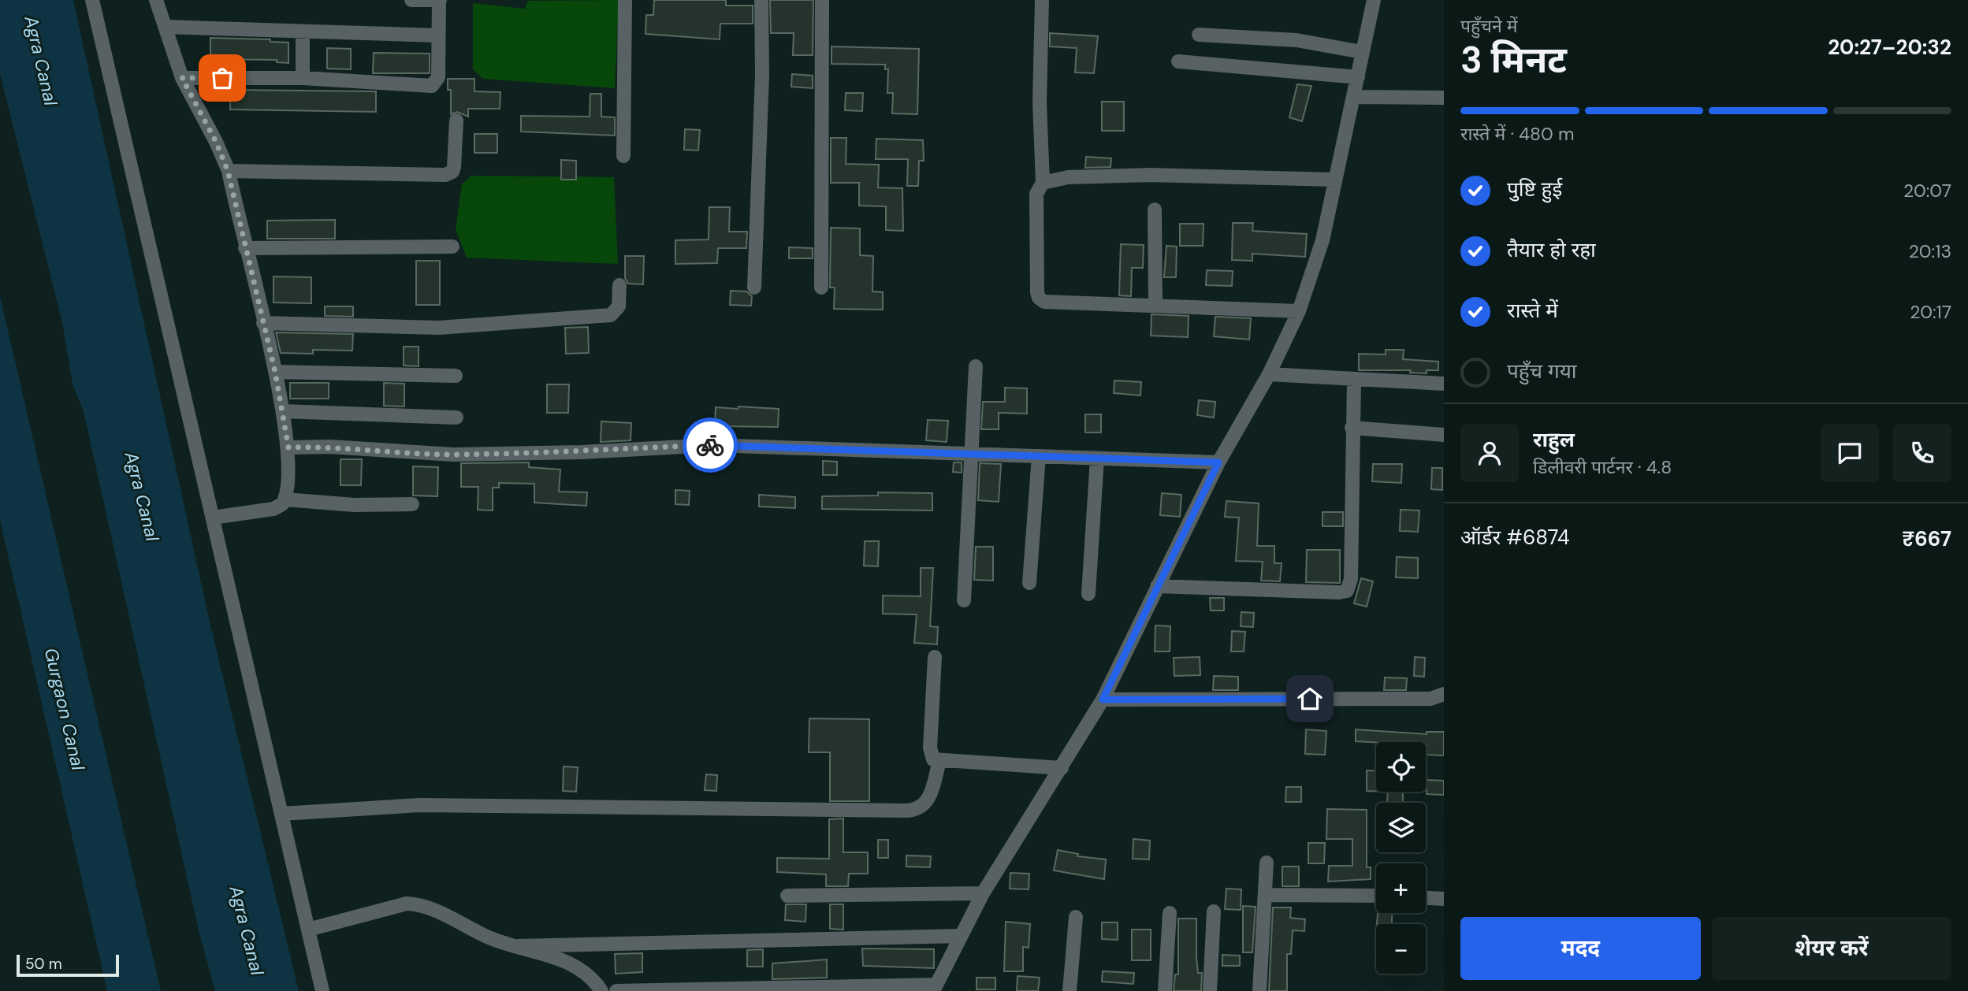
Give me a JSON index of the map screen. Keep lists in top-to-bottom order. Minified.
{"water":["Agra Canal","Gurgaon Canal"],"scale_bar":"50 m","page":{"heading":["3 मिनट","पहुँचने में","20:27–20:32"],"panel":["राहुल","डिलीवरी पार्टनर · 4.8","ऑर्डर #6874","₹667"],"bar":"रास्ते में · 480 m","list":[["पुष्टि हुई","20:07"],["तैयार हो रहा","20:13"],["रास्ते में","20:17"],"पहुँच गया"],"map_buttons":["+","−"],"buttons":["मदद","शेयर करें"],"scale":"50 m"}}
